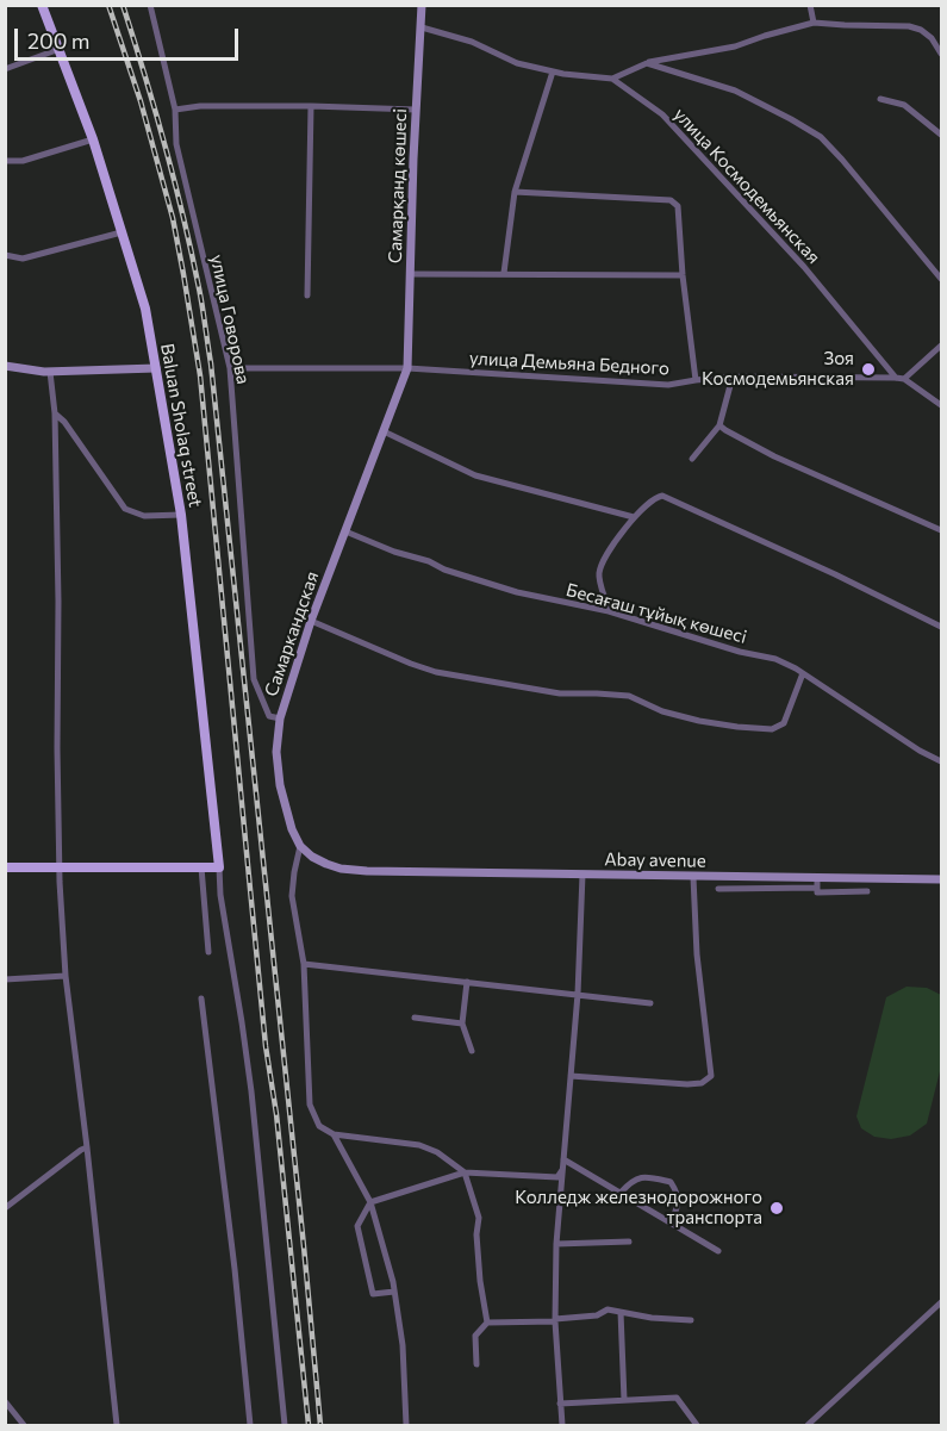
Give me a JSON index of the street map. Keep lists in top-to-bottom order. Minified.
{"streets":{"main road":["Baluan Sholaq street"],"street":["Самарқанд көшесі","улица Космодемьянская","улица Говорова","улица Демьяна Бедного","Бесағаш тұйық көшесі","Самаркандская","Abay avenue"]},"crossings":[["Самарқанд көшесі","улица Космодемьянская"],["Самарқанд көшесі","улица Демьяна Бедного"],["Самарқанд көшесі","Самаркандская"],["улица Космодемьянская","улица Демьяна Бедного"],["улица Говорова","улица Демьяна Бедного"],["улица Говорова","Самаркандская"],["улица Демьяна Бедного","Самаркандская"],["Бесағаш тұйық көшесі","Самаркандская"],["Самаркандская","Abay avenue"]],"places":["Зоя Космодемьянская","Колледж железнодорожного транспорта"],"scale_bar":"200 m"}
